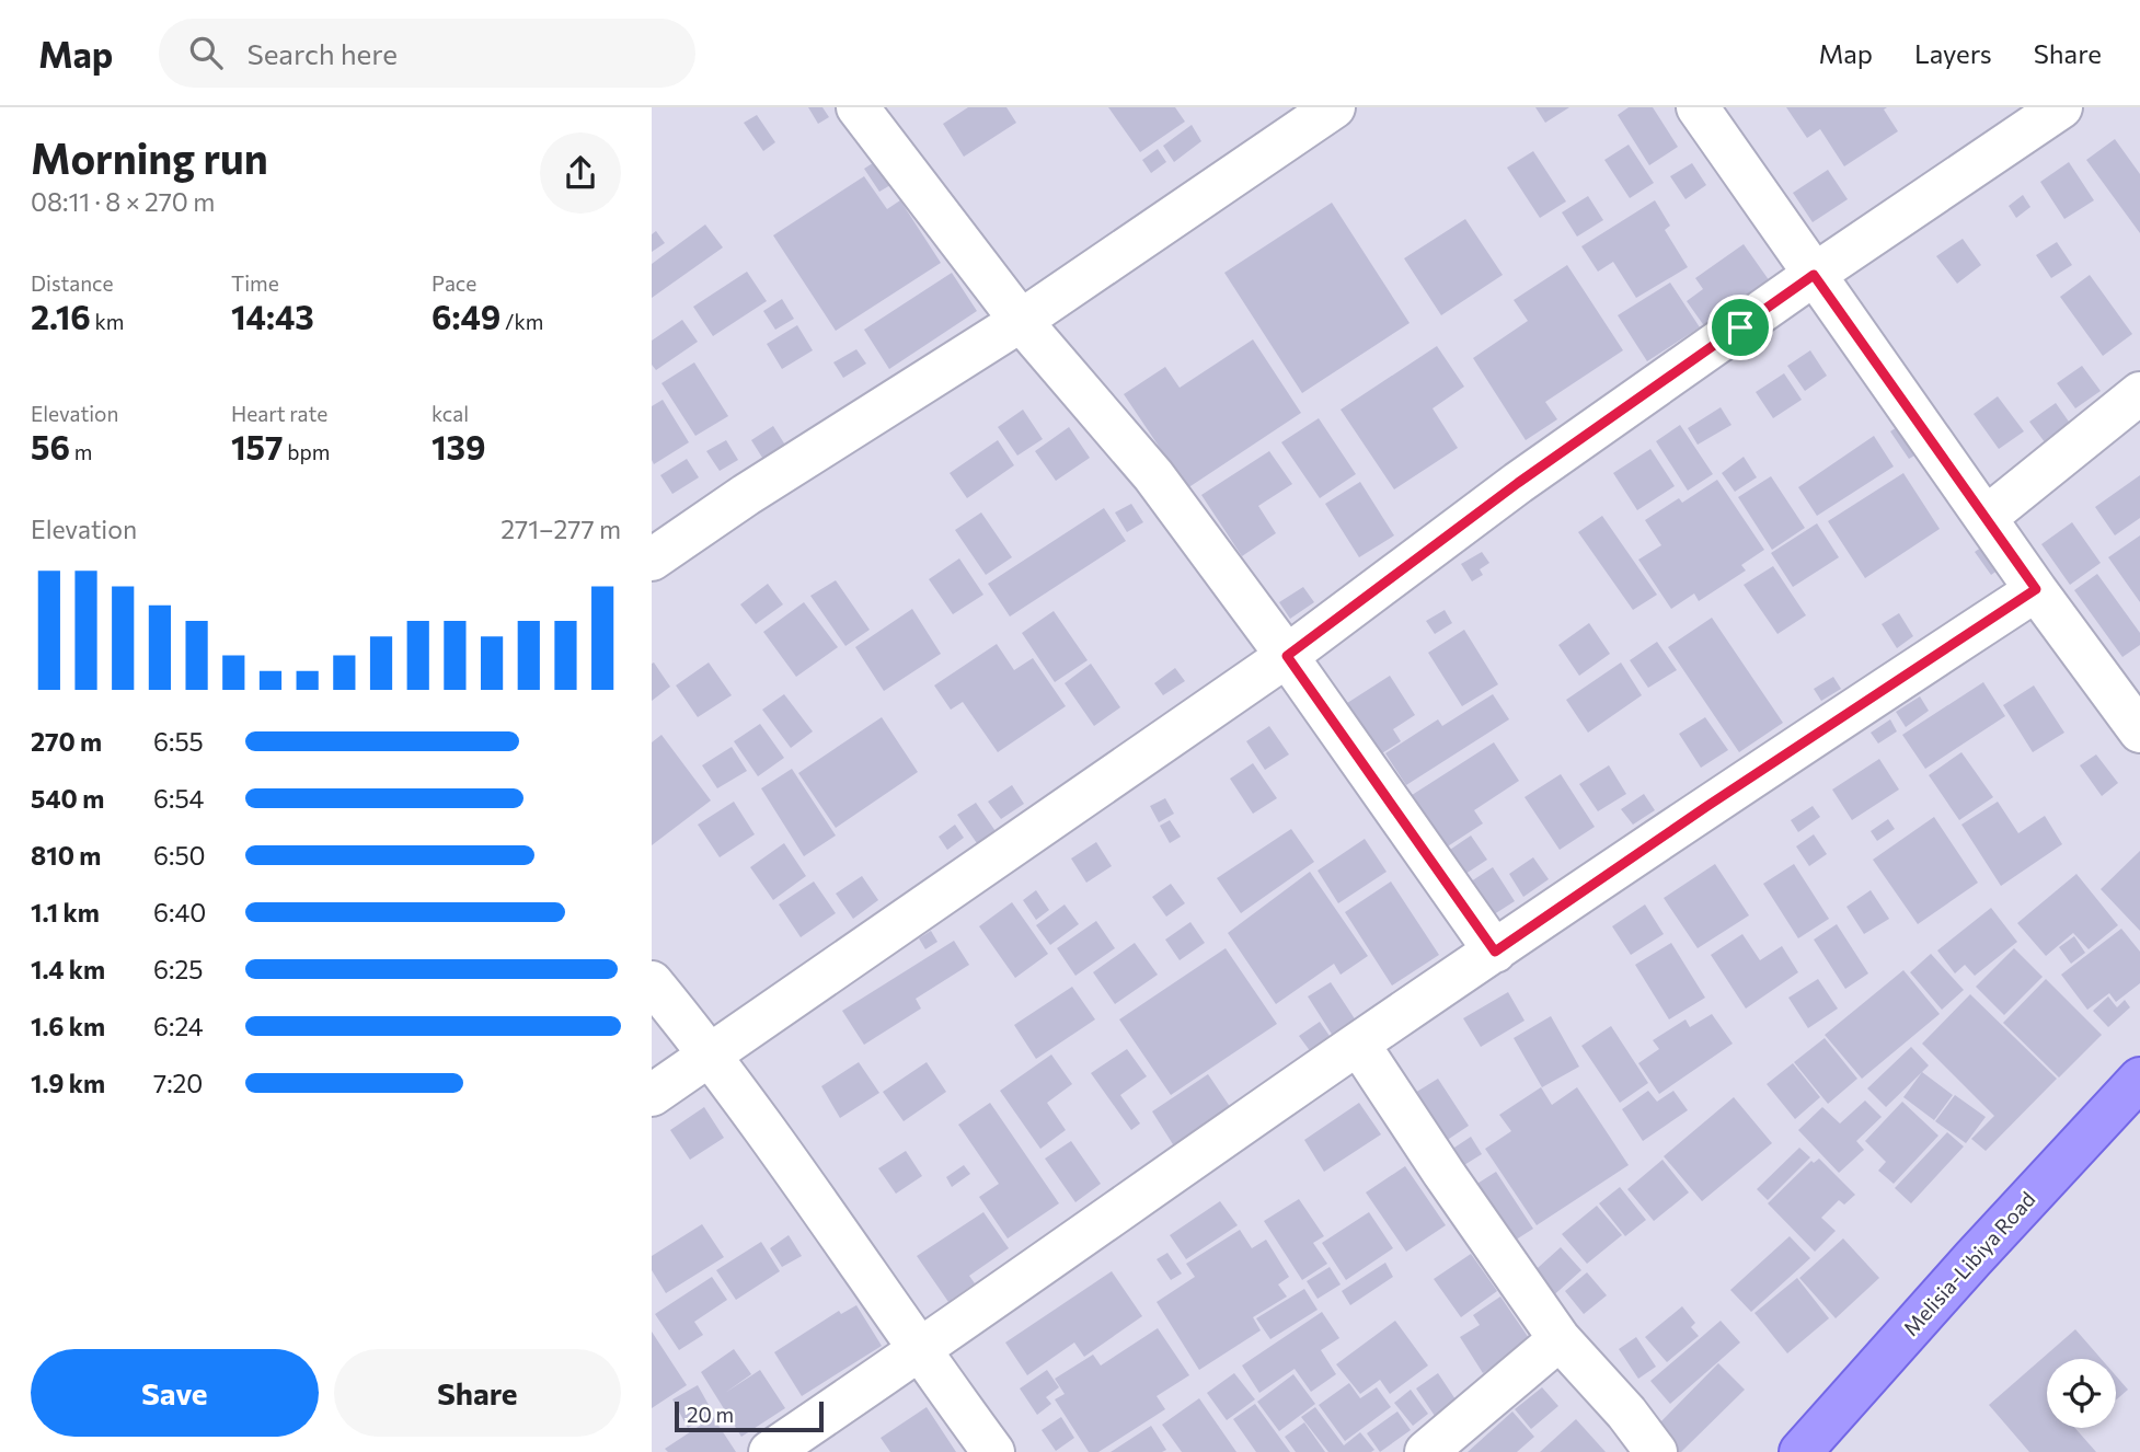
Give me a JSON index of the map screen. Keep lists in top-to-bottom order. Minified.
{"streets":{"main road":["Melisia-Libiya Road"]},"scale_bar":"20 m","page":{"header":"Map","search":"Search here","nav":["Map","Layers","Share"],"heading":["Morning run","08:11 · 8 × 270 m"],"stats":[["Distance","2.16 km"],["Time","14:43"],["Pace","6:49 /km"],["Elevation","56 m"],["Heart rate","157 bpm"],["kcal","139"]],"chart":["Elevation","271–277 m"],"list":[{"name":"270 m","note":"6:55"},{"name":"540 m","note":"6:54"},{"name":"810 m","note":"6:50"},{"name":"1.1 km","note":"6:40"},{"name":"1.4 km","note":"6:25"},{"name":"1.6 km","note":"6:24"},{"name":"1.9 km","note":"7:20"}],"buttons":["Save","Share"],"scale":"20 m"}}
